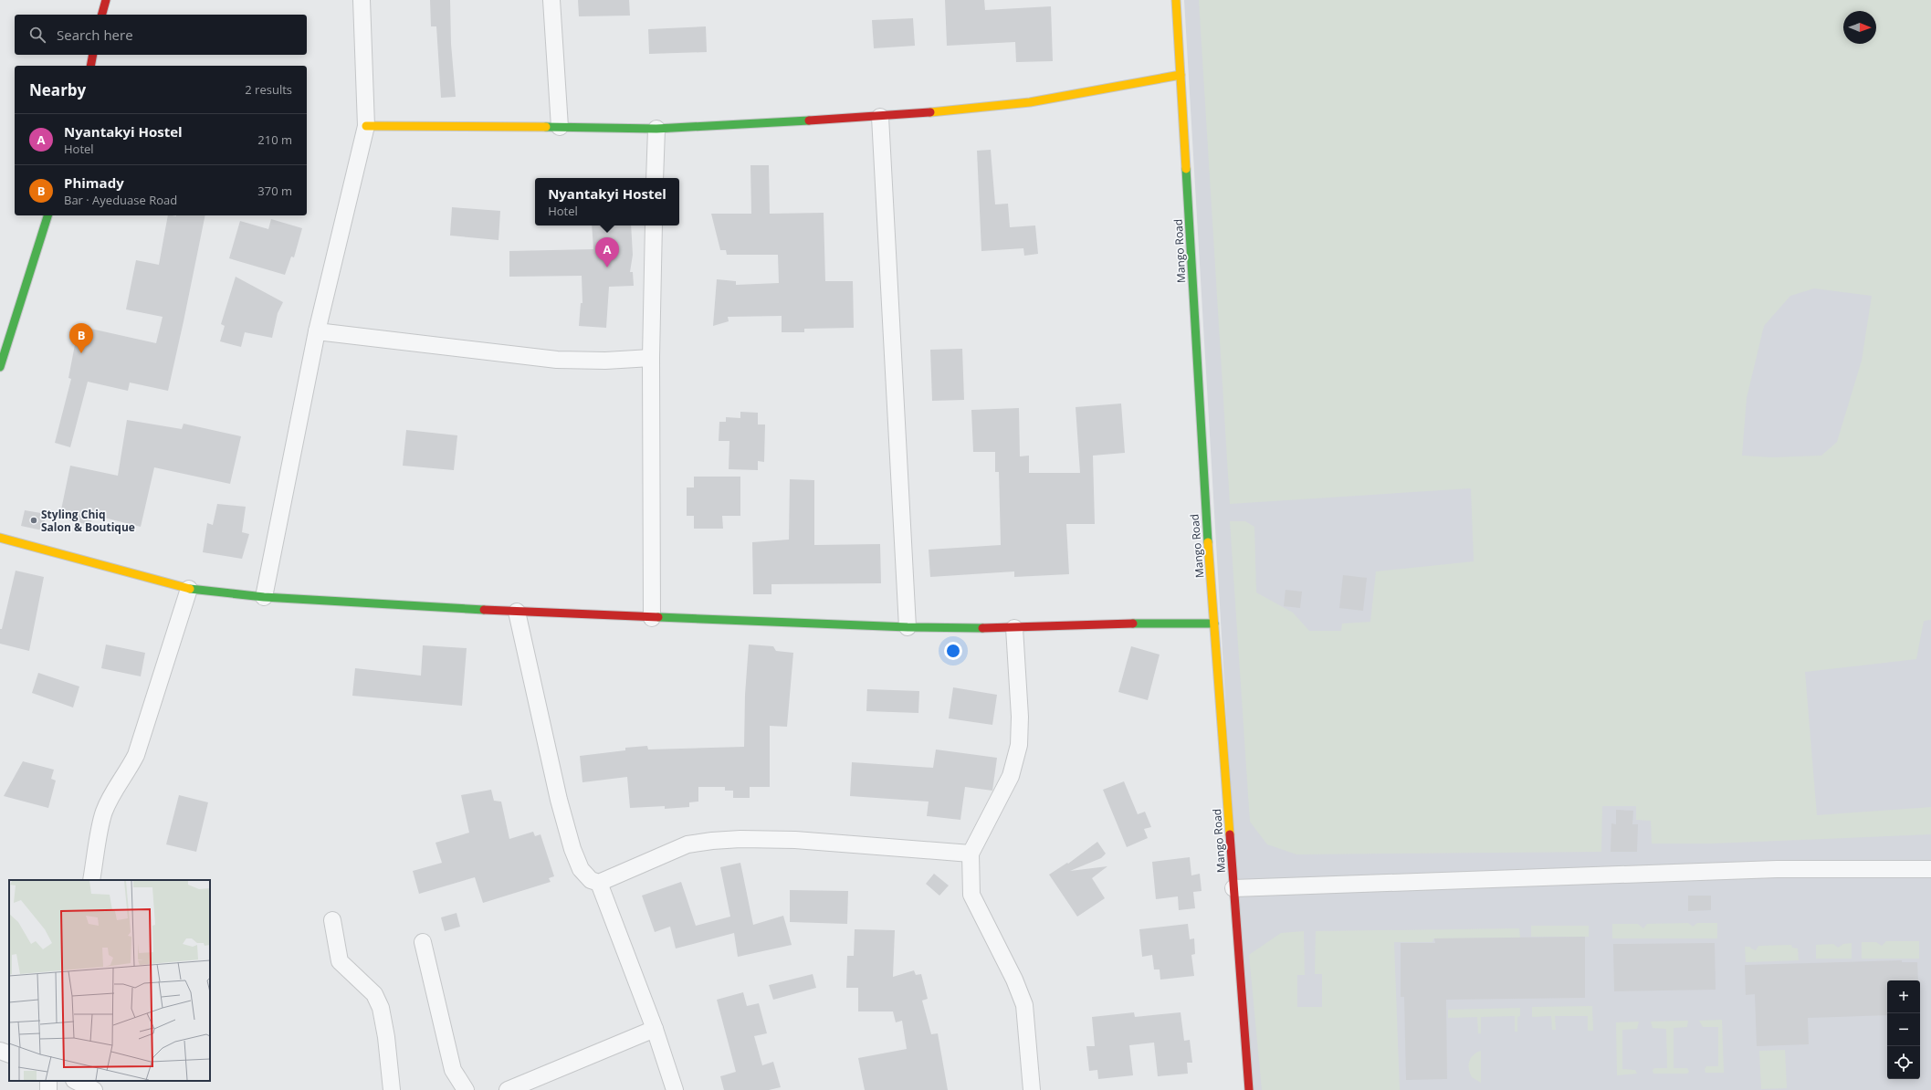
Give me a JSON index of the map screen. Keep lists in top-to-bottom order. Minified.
{"streets":{"street":["Mango Road"]},"places":["Styling Chiq Salon & Boutique"],"north":"right","page":{"search":"Search here","heading":["Nearby","2 results"],"list":[{"mark":"A","name":"Nyantakyi Hostel","note":"Hotel","value":"210 m"},{"mark":"B","name":"Phimady","note":"Bar · Ayeduase Road","value":"370 m"}],"popup":["Nyantakyi Hostel","Hotel"],"pins":["A","B"],"map_buttons":["+","−"]}}
